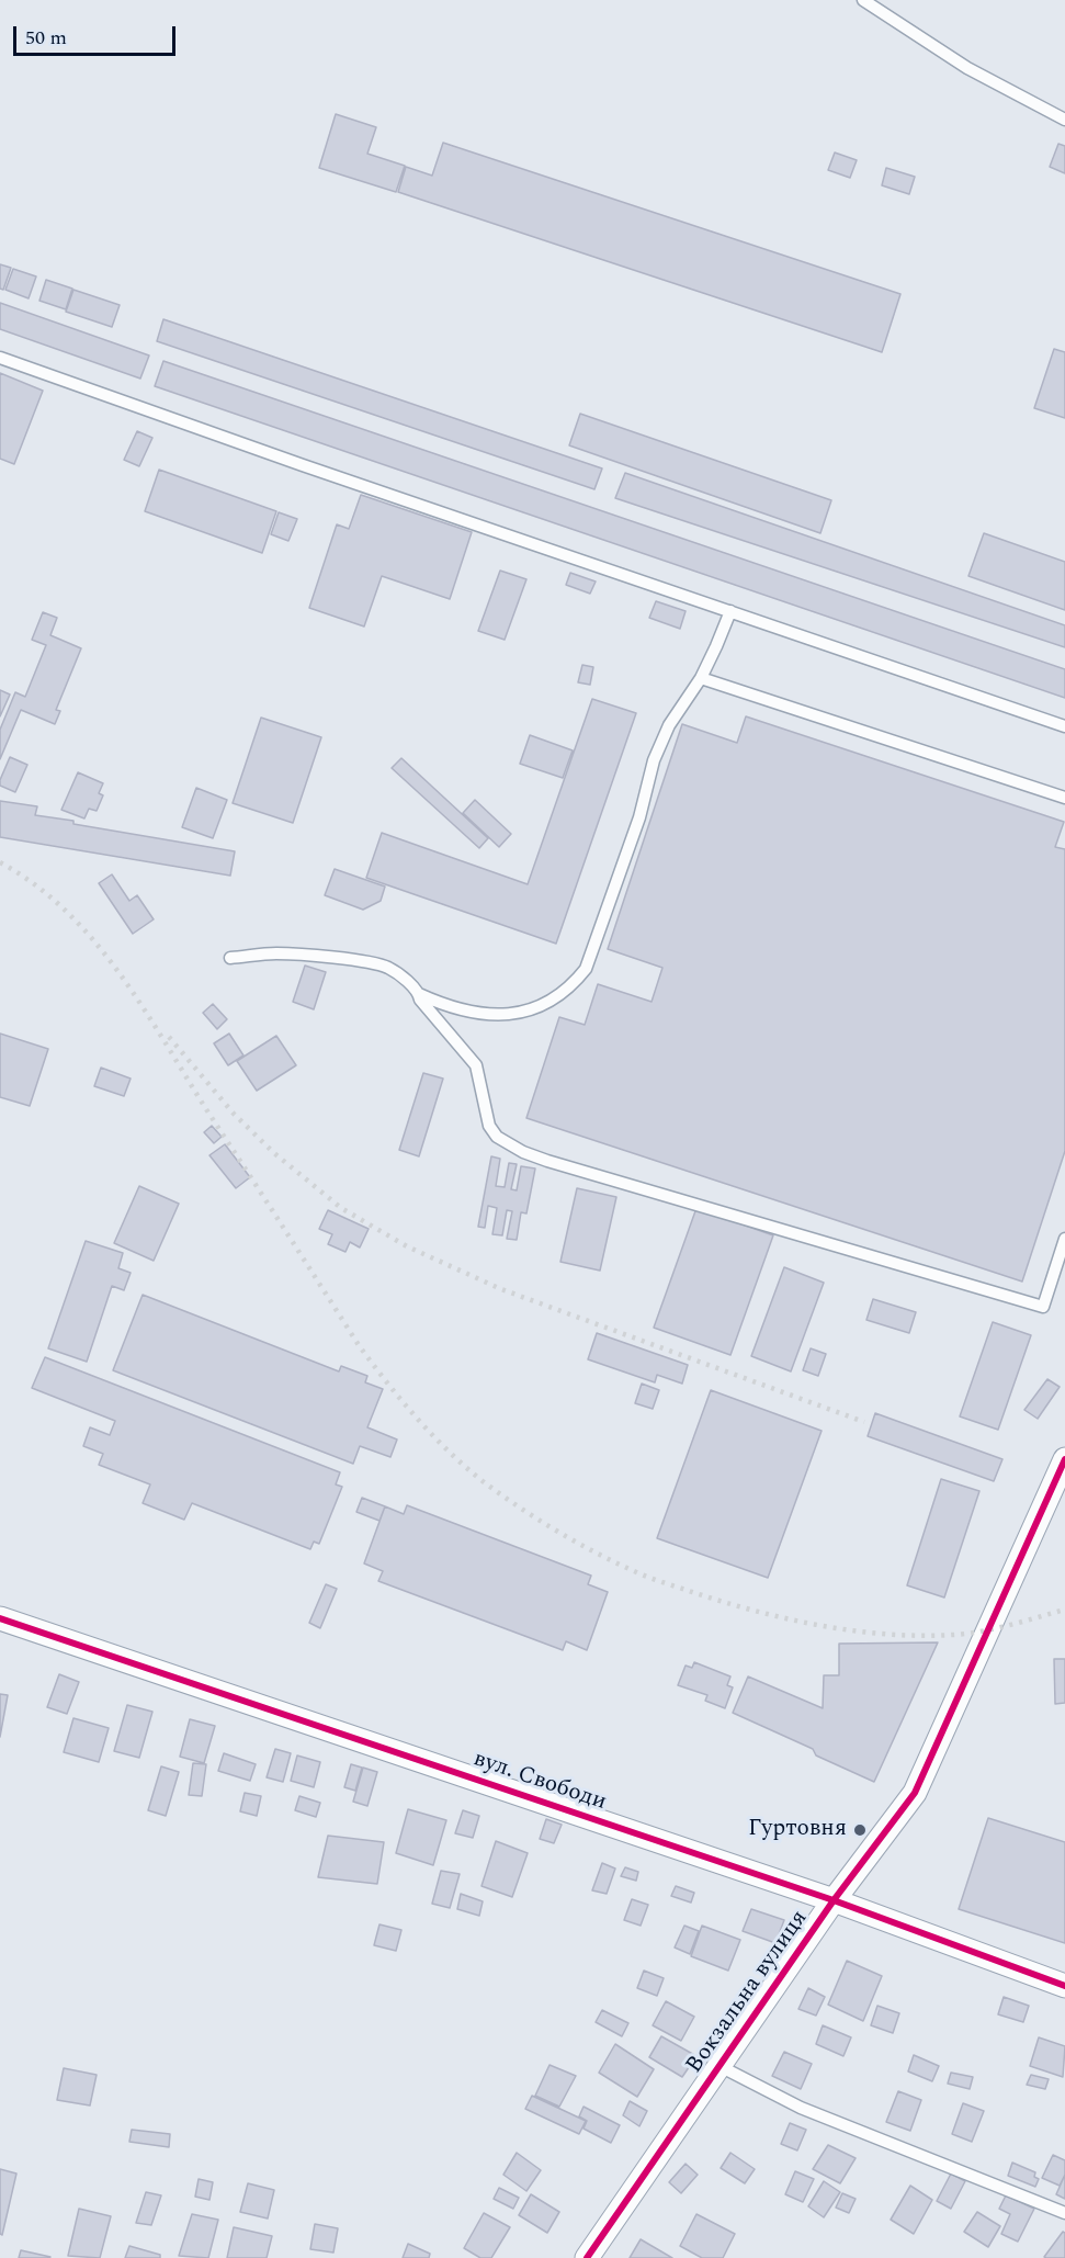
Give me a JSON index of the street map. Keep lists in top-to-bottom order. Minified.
{"streets":{"street":["вул. Свободи","Вокзальна вулиця"]},"crossings":[["вул. Свободи","Вокзальна вулиця"]],"places":["Гуртовня"],"scale_bar":"50 m"}
